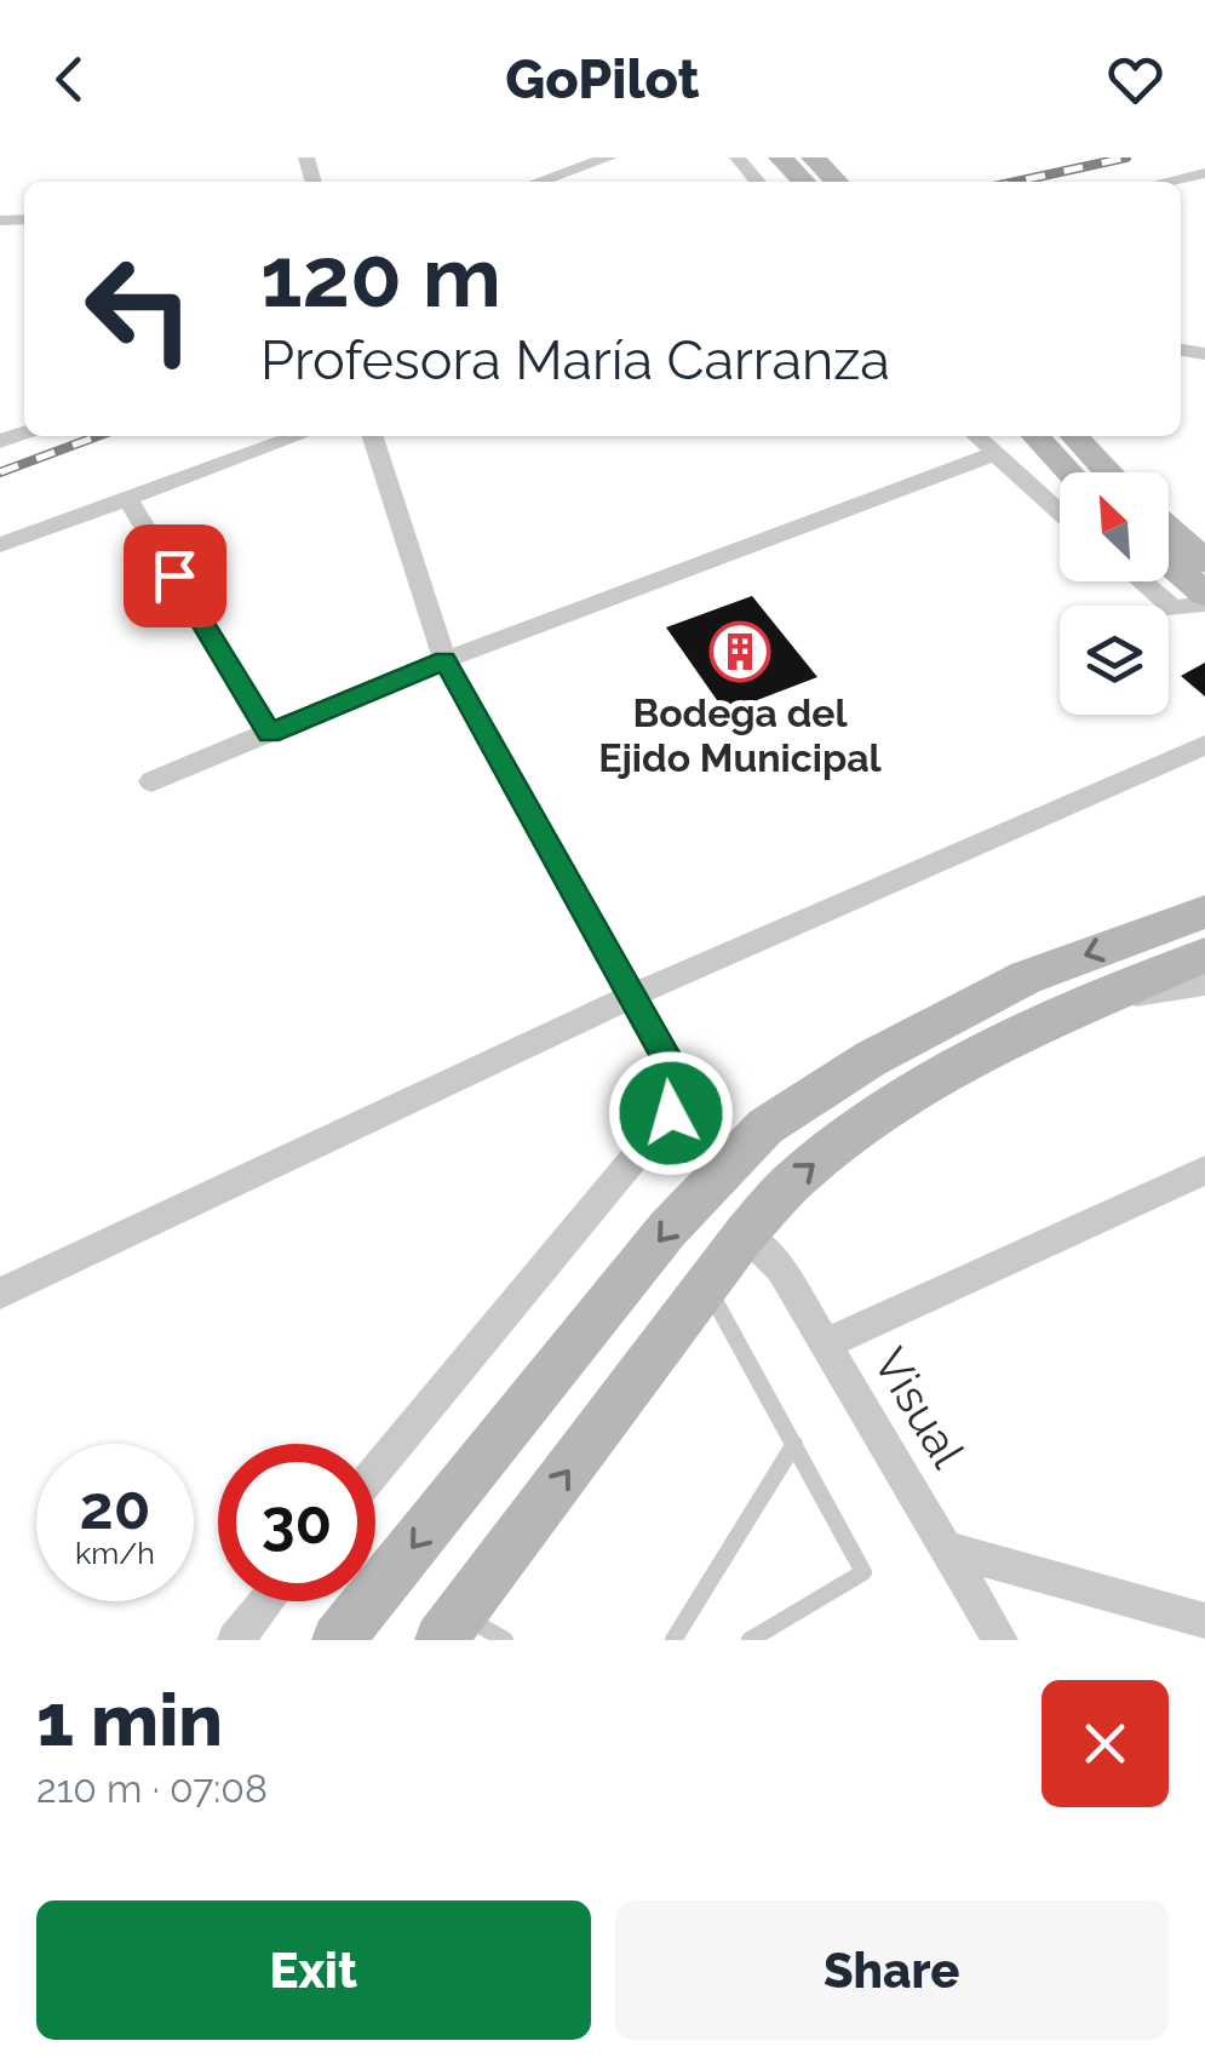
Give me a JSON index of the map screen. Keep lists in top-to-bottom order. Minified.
{"streets":{"street":["Visual"]},"places":{"building":["Bodega del Ejido Municipal"]},"north":"top left","page":{"header":"GoPilot","turn":["120 m","Profesora María Carranza"],"speed":"20 km/h","limit":"30","heading":["1 min","210 m · 07:08"],"buttons":["Exit","Share"]}}
